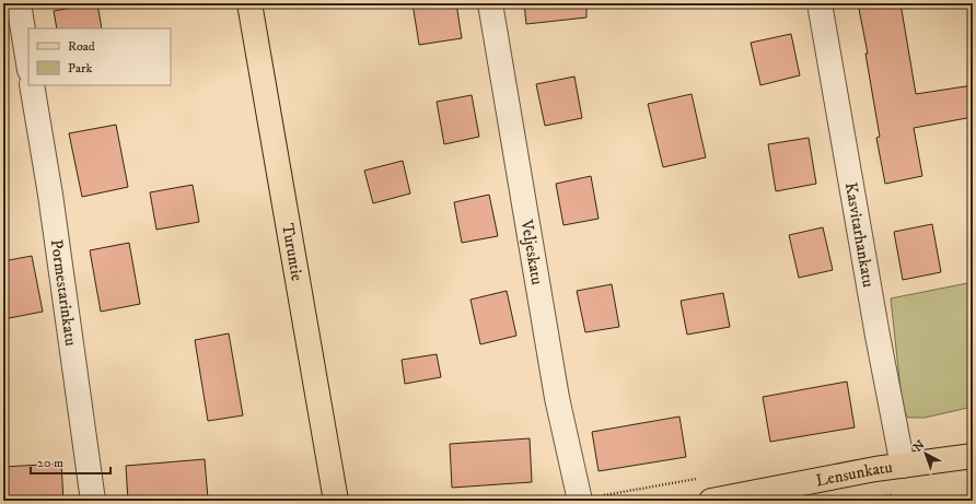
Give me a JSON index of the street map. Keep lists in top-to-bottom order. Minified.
{"streets":{"main road":["Turuntie","Lensunkatu"],"street":["Kasvitarhankatu","Veljeskatu","Pormestarinkatu"]},"crossings":[["Kasvitarhankatu","Lensunkatu"]],"legend":["Road","Park"],"scale_bar":"20 m","north":"top left"}
